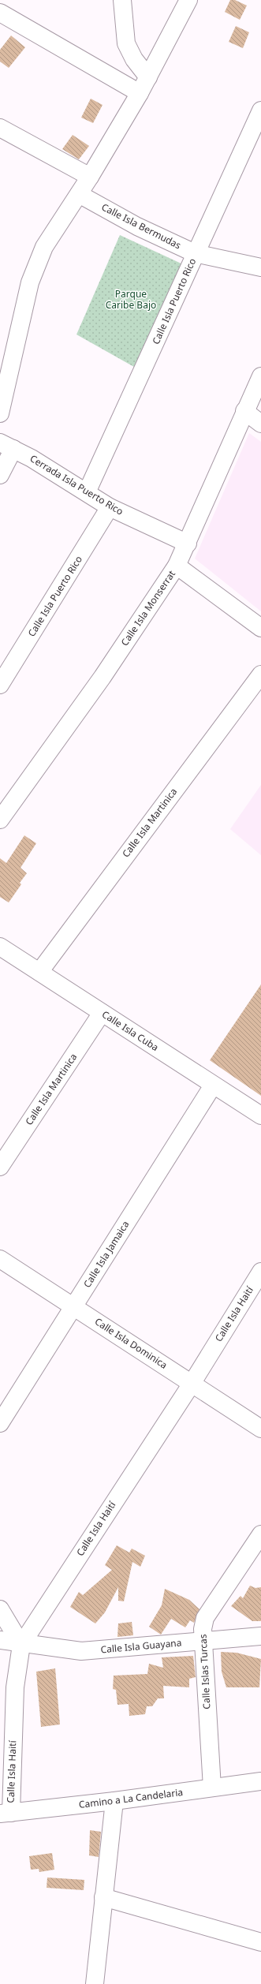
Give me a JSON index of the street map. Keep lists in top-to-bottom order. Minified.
{"streets":{"street":["Calle Isla Bermudas","Calle Isla Puerto Rico","Cerrada Isla Puerto Rico","Calle Isla Monserrat","Calle Isla Martinica","Calle Isla Cuba","Calle Isla Jamaica","Calle Isla Haití","Calle Isla Dominica","Calle Isla Guayana","Calle Islas Turcas","Camino a La Candelaria"]},"crossings":[["Calle Isla Bermudas","Calle Isla Puerto Rico"],["Calle Isla Puerto Rico","Cerrada Isla Puerto Rico"],["Cerrada Isla Puerto Rico","Calle Isla Monserrat"],["Calle Isla Martinica","Calle Isla Cuba"],["Calle Isla Cuba","Calle Isla Jamaica"],["Calle Isla Jamaica","Calle Isla Dominica"],["Calle Isla Haití","Calle Isla Dominica"],["Calle Isla Haití","Calle Isla Guayana"],["Calle Isla Haití","Camino a La Candelaria"],["Calle Isla Guayana","Calle Islas Turcas"],["Calle Islas Turcas","Camino a La Candelaria"]],"parks":["Parque Caribe Bajo"]}
